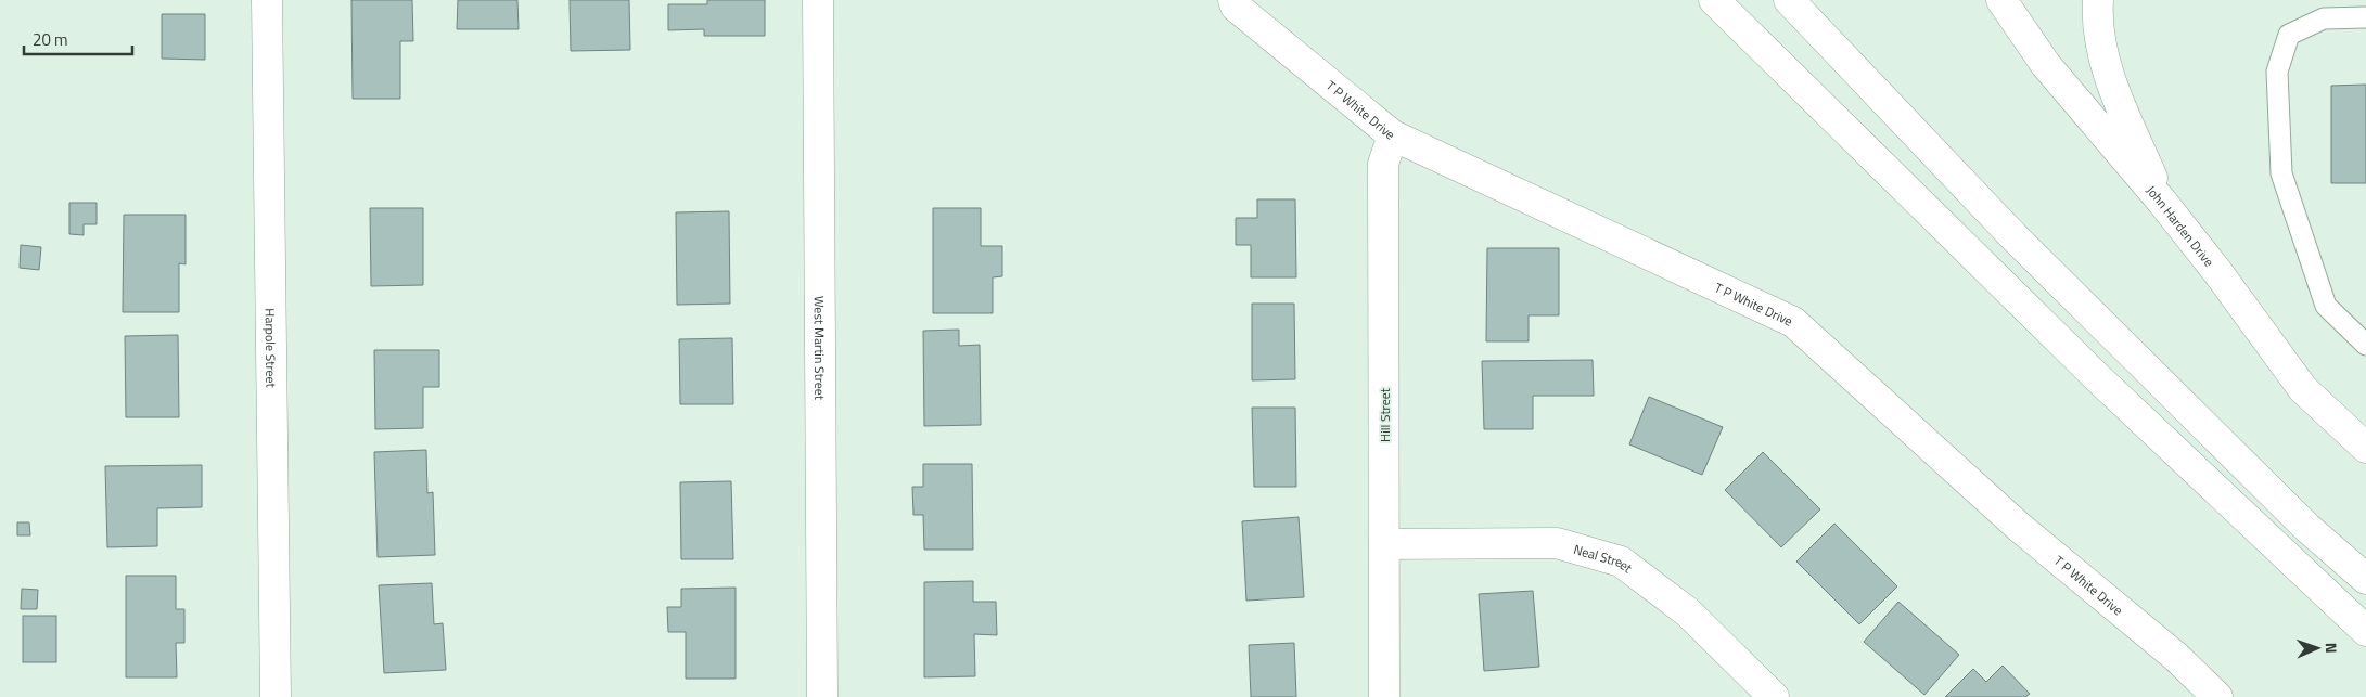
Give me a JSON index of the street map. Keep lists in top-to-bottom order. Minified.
{"streets":{"main road":["T P White Drive","John Harden Drive","Harpole Street","West Martin Street","Hill Street","Neal Street"]},"crossings":[["T P White Drive","Hill Street"],["Hill Street","Neal Street"]],"scale_bar":"20 m","north":"right"}
